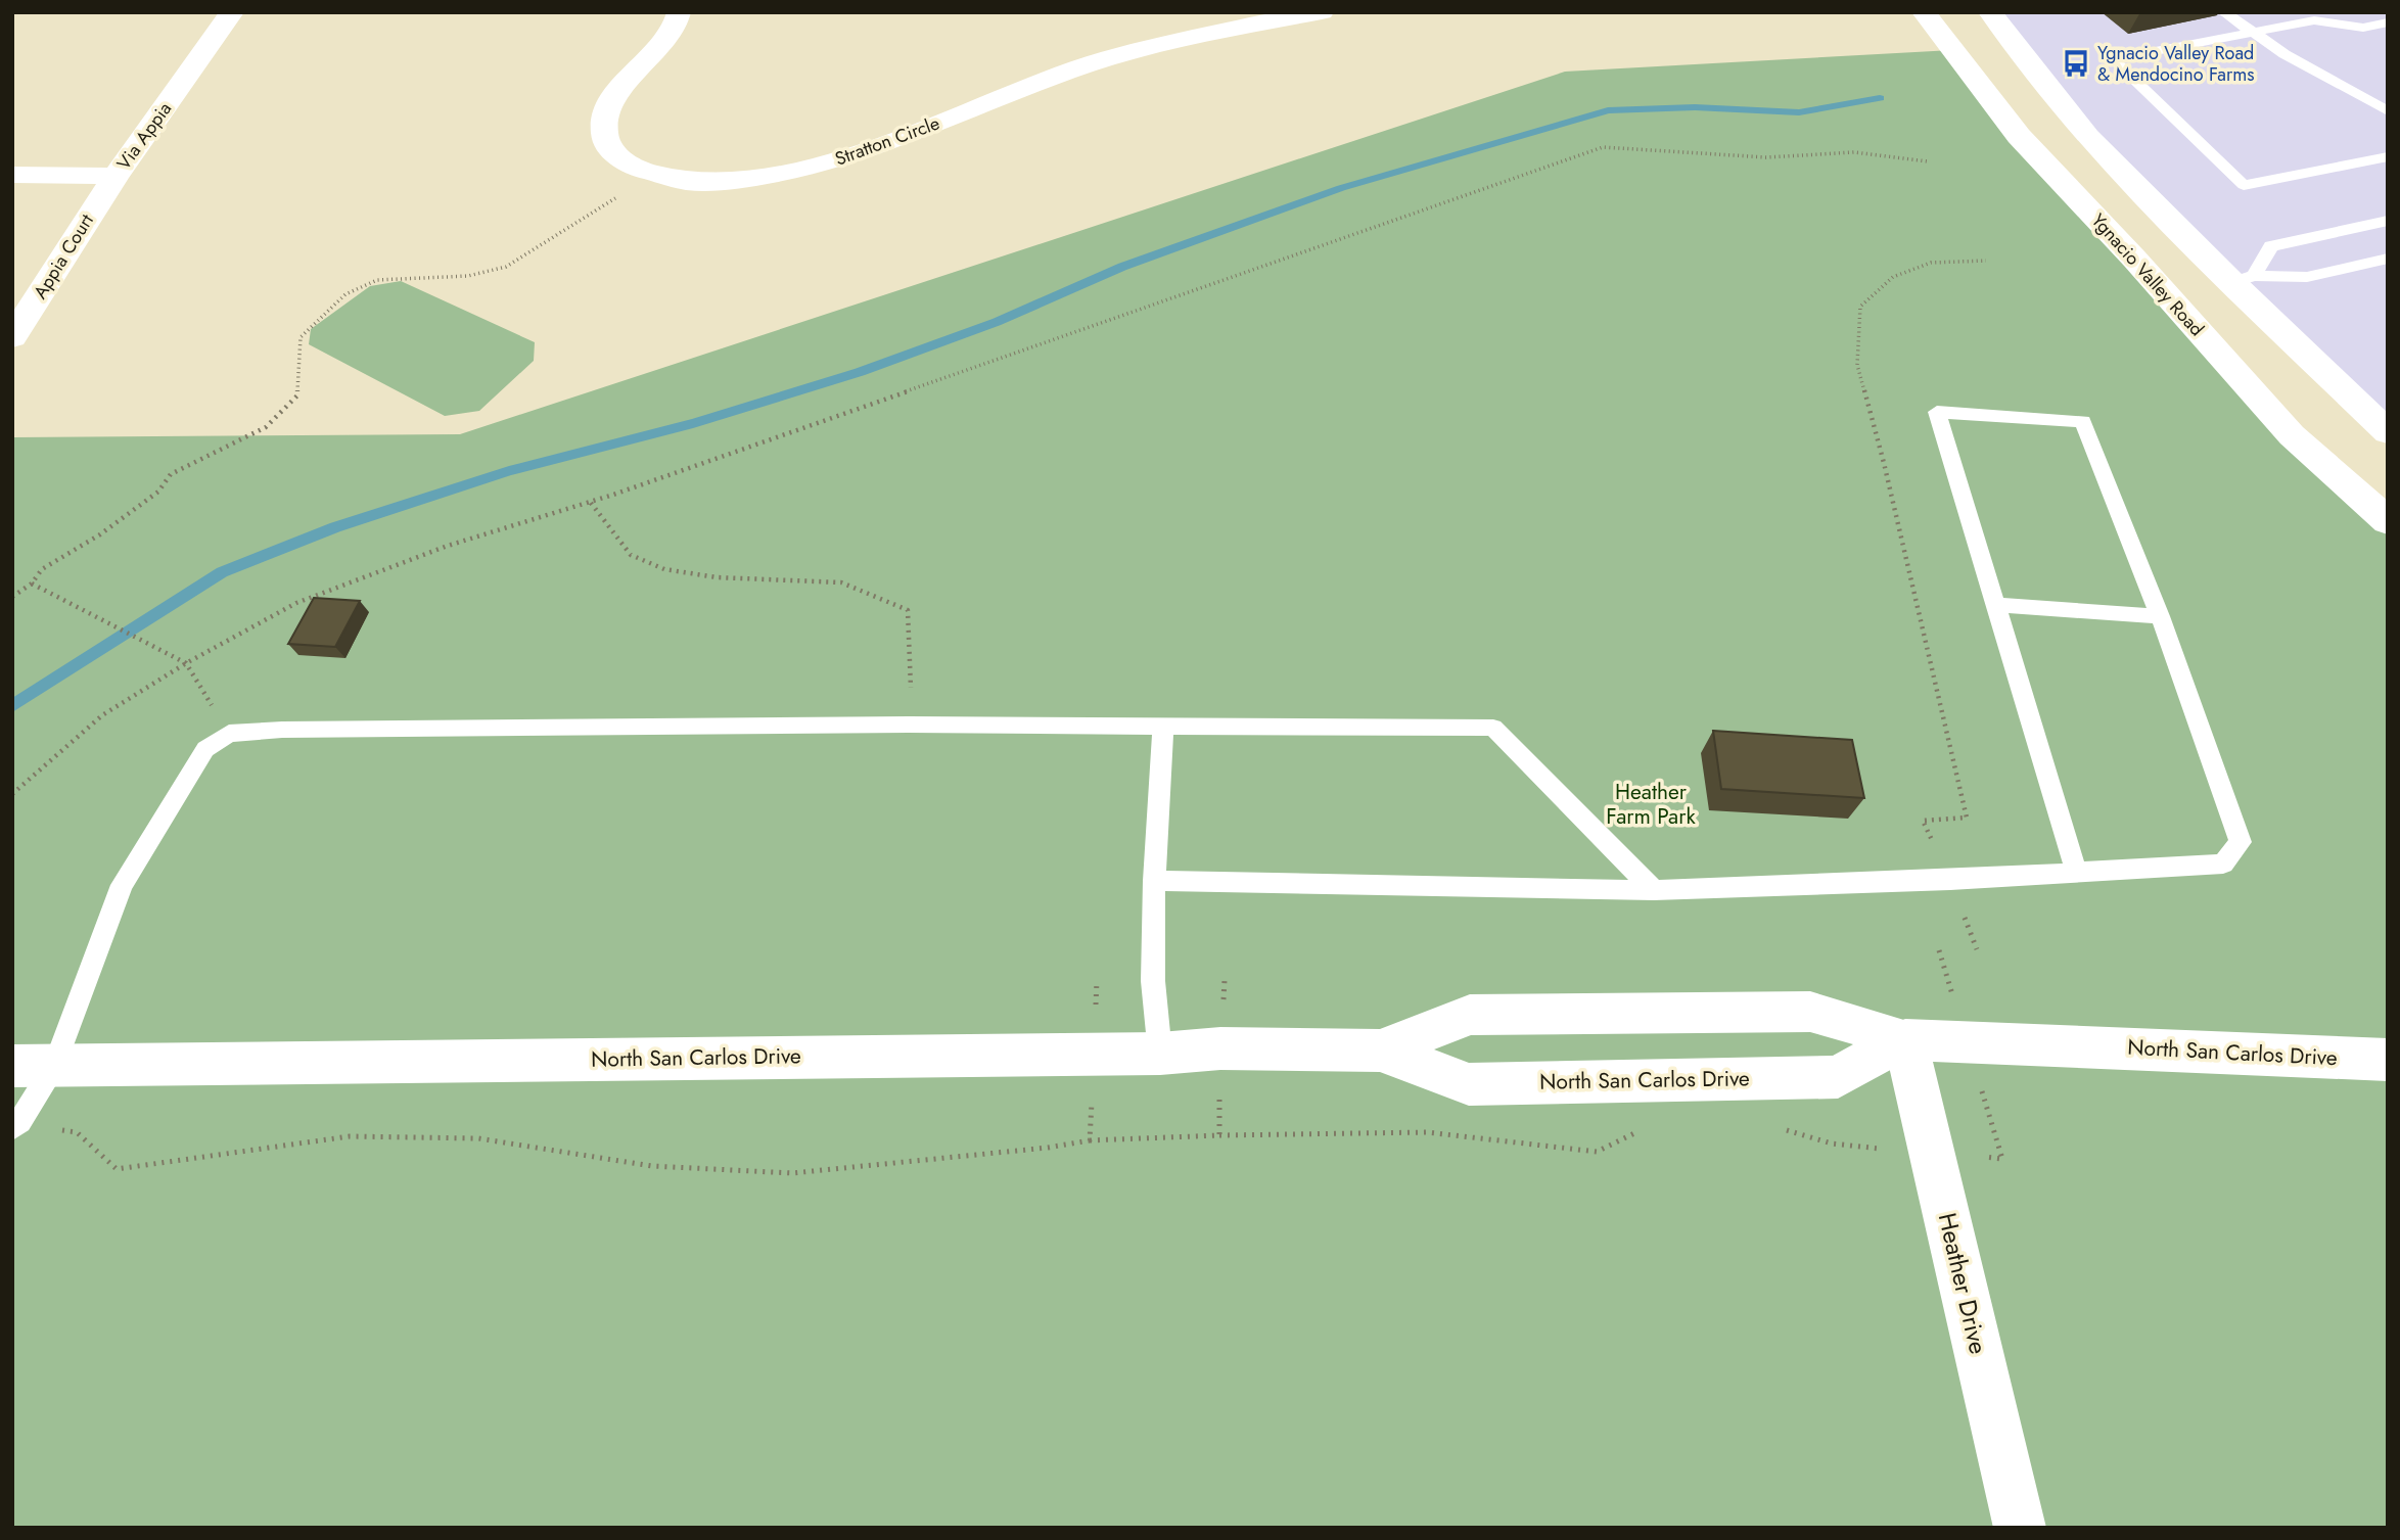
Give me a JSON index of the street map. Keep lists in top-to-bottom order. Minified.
{"streets":{"main road":["Via Appia","Stratton Circle","Appia Court","Ygnacio Valley Road","North San Carlos Drive","Heather Drive"]},"crossings":[["Via Appia","Appia Court"],["North San Carlos Drive","Heather Drive"]],"parks":["Heather Farm Park"],"places":{"bus stop":["Ygnacio Valley Road & Mendocino Farms"]}}
